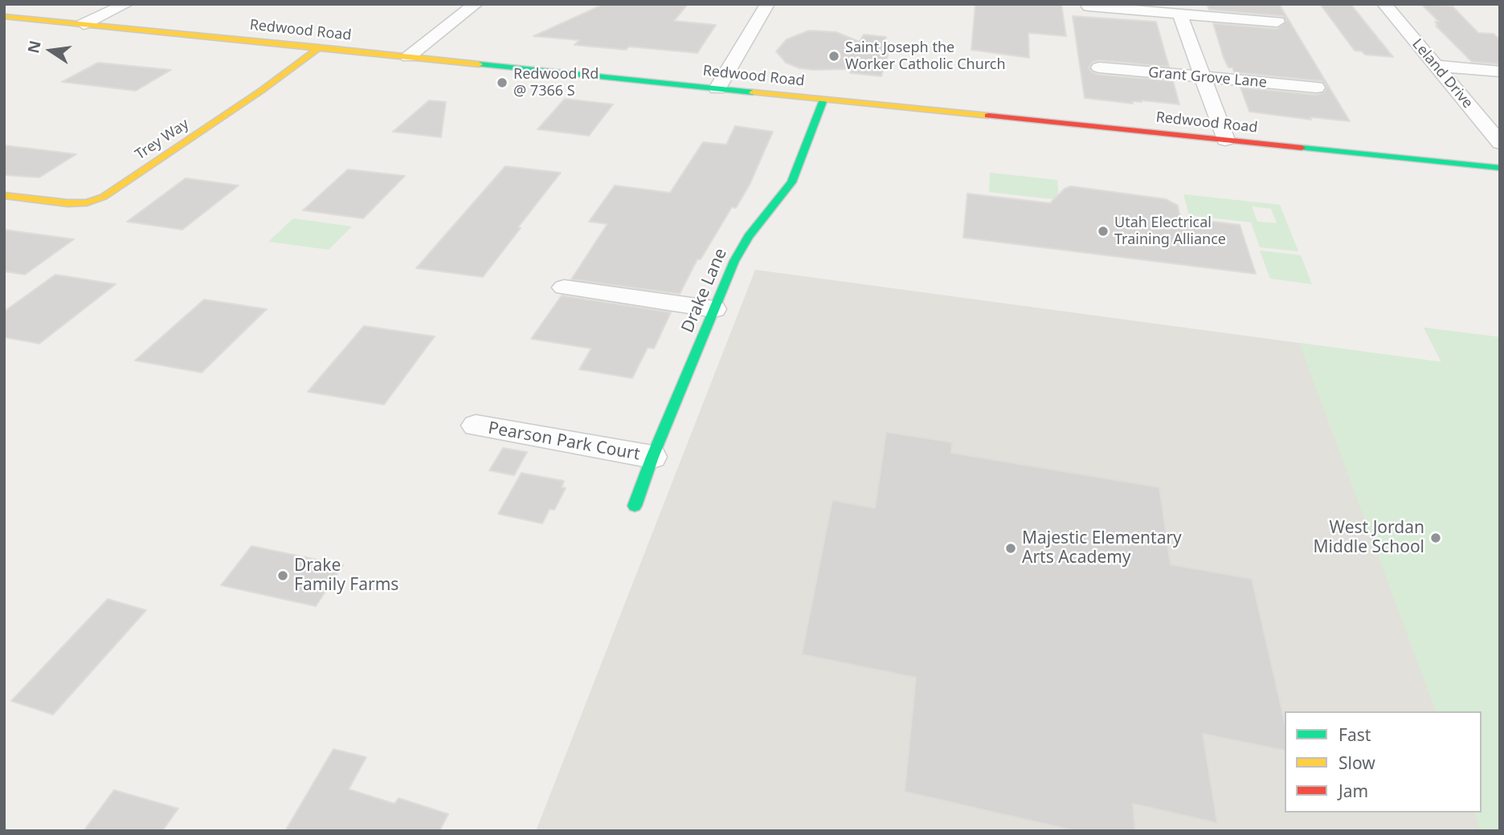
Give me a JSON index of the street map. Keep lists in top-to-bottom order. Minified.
{"streets":{"main road":["Redwood Road","Trey Way","Drake Lane"],"street":["Leland Drive","Grant Grove Lane","Pearson Park Court"]},"crossings":[["Redwood Road","Trey Way"],["Redwood Road","Drake Lane"],["Drake Lane","Pearson Park Court"]],"places":["Saint Joseph the Worker Catholic Church","Redwood Rd @ 7366 S","Utah Electrical Training Alliance","West Jordan Middle School","Majestic Elementary Arts Academy","Drake Family Farms"],"legend":["Fast","Slow","Jam"],"north":"left"}
